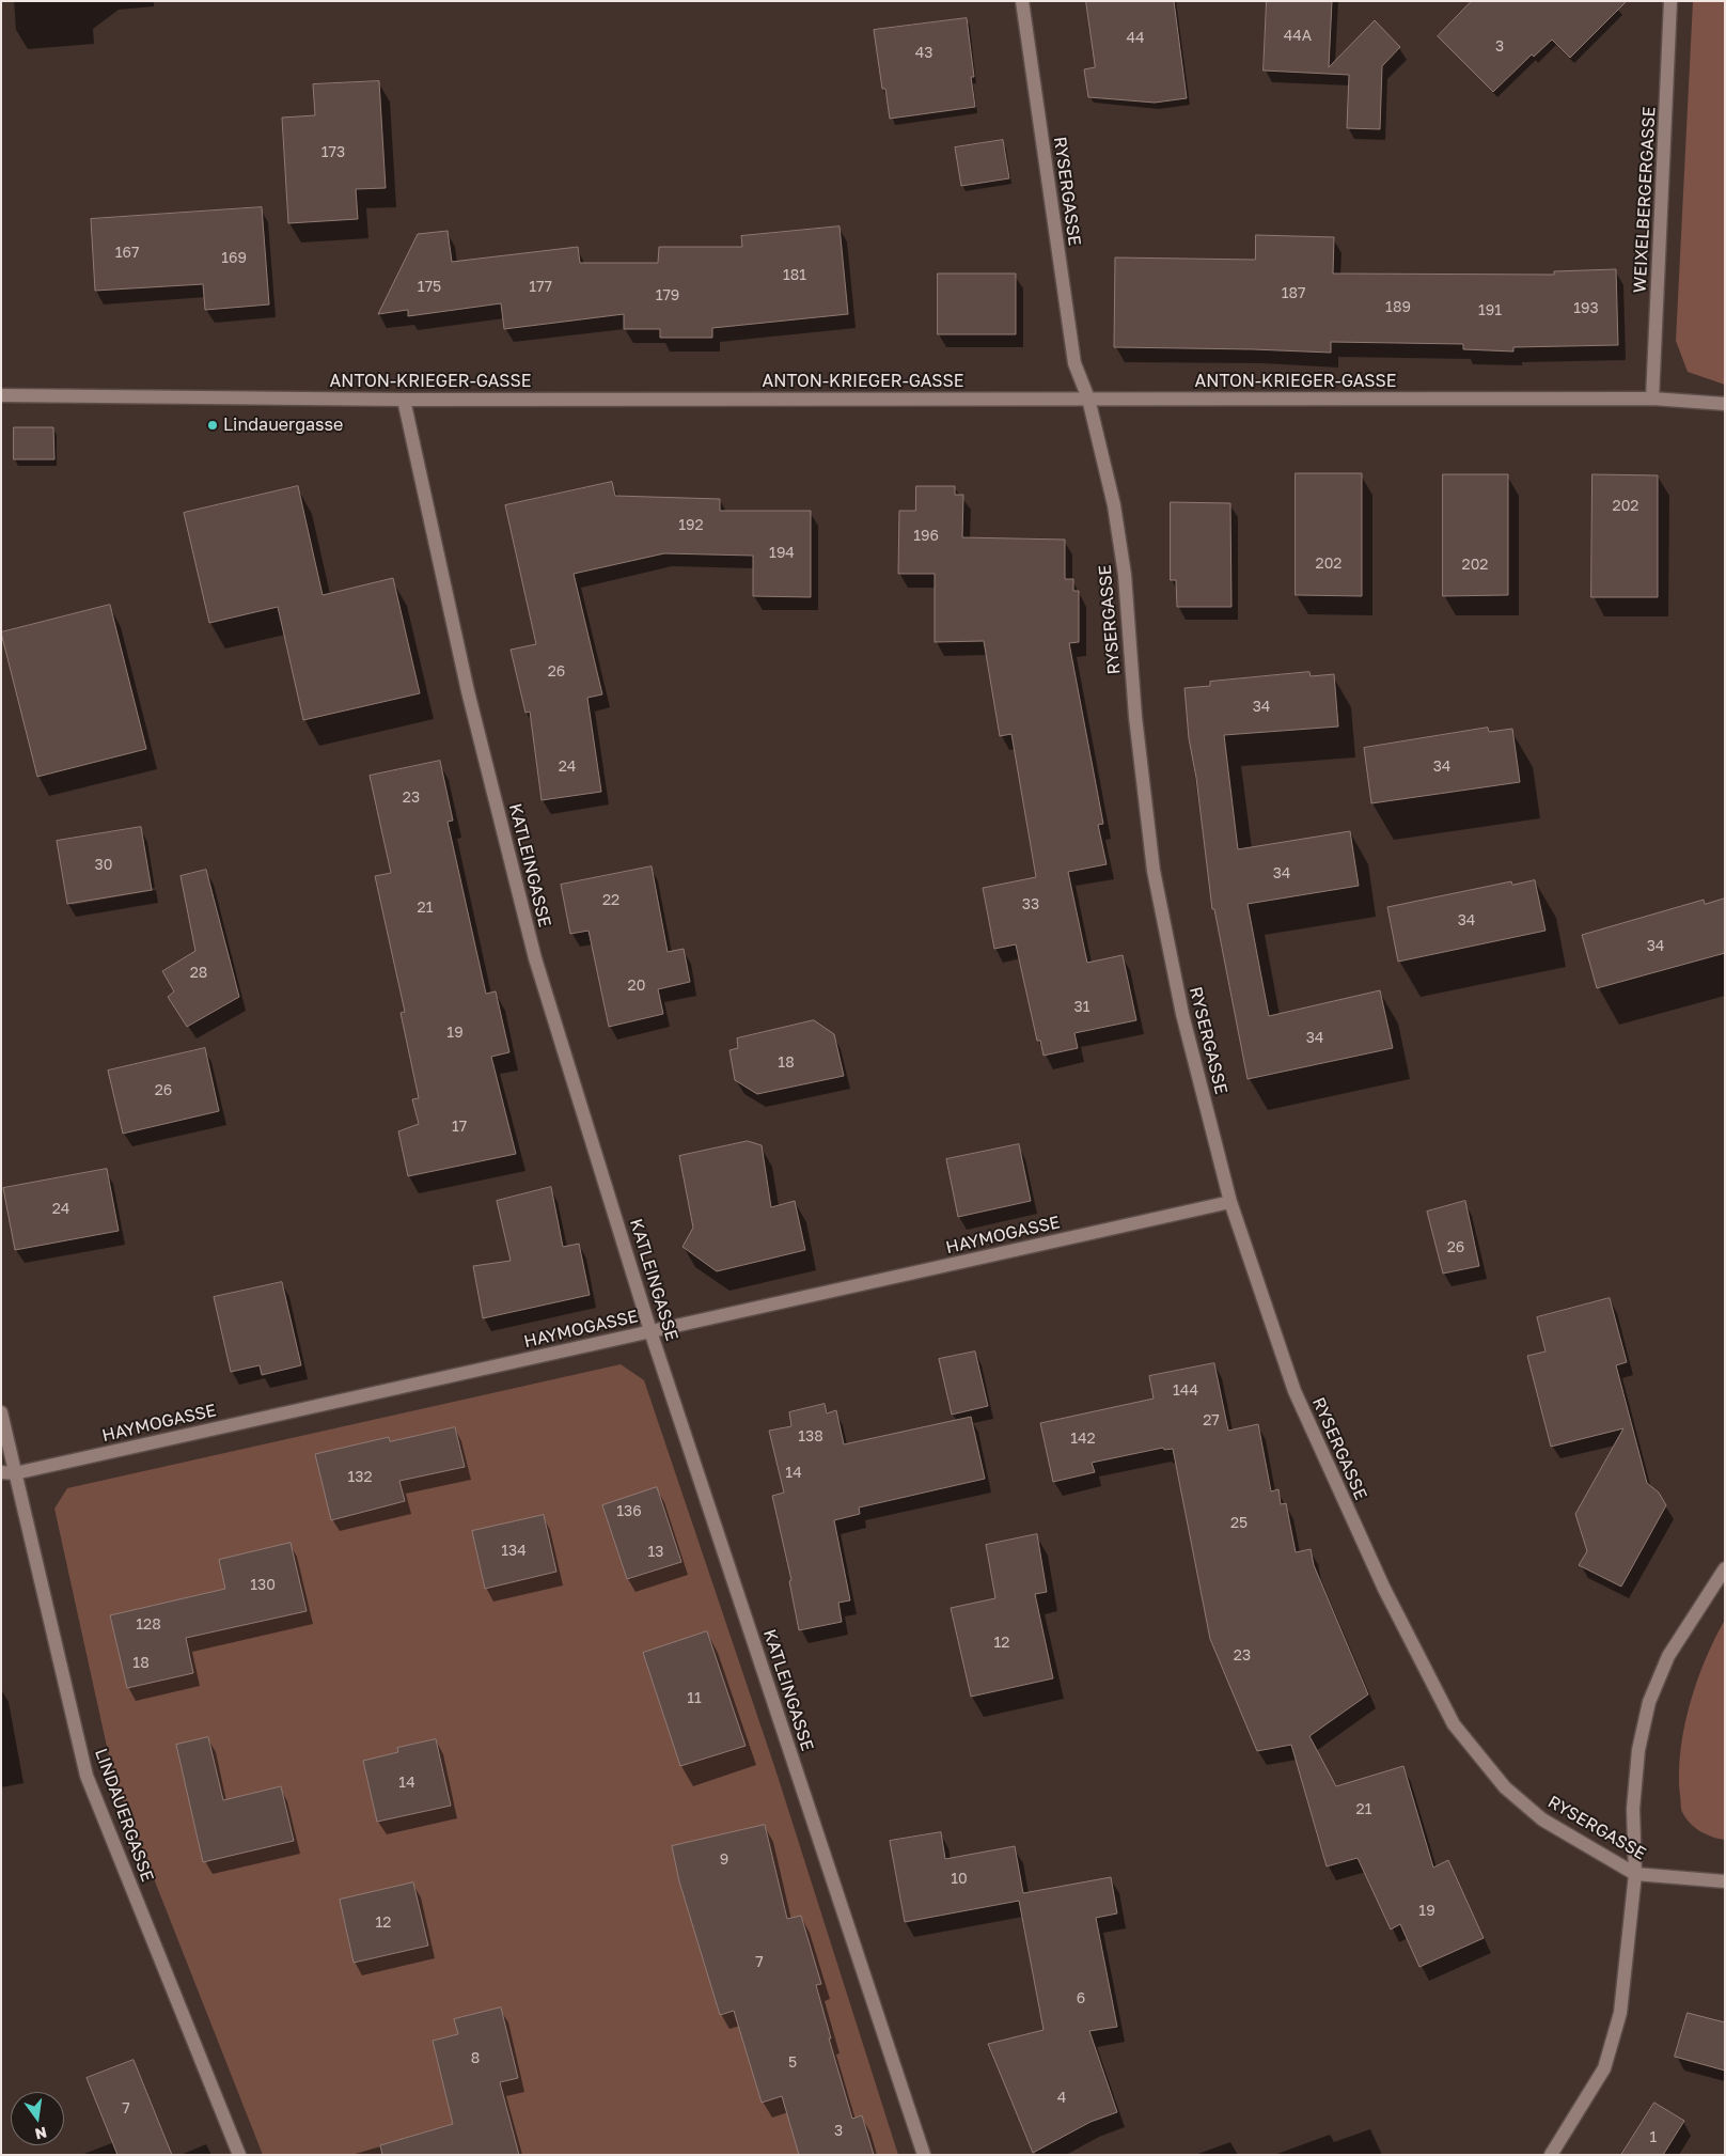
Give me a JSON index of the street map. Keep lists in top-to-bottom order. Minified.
{"streets":{"street":["RYSERGASSE","WEIXELBERGERGASSE","ANTON-KRIEGER-GASSE","KATLEINGASSE","HAYMOGASSE","LINDAUERGASSE"]},"crossings":[["RYSERGASSE","ANTON-KRIEGER-GASSE"],["RYSERGASSE","HAYMOGASSE"],["WEIXELBERGERGASSE","ANTON-KRIEGER-GASSE"],["ANTON-KRIEGER-GASSE","KATLEINGASSE"],["KATLEINGASSE","HAYMOGASSE"],["HAYMOGASSE","LINDAUERGASSE"]],"places":["Lindauergasse"],"house_numbers":["44A","44","3","43","173","167","169","181","175","177","187","179","189","193","191","202","192","196","194","202","202","26","34","24","34","23","30","34","22","33","21","34","34","28","20","31","19","34","18","26","17","24","26","144","27","138","142","14","132","136","25","134","13","130","128","12","23","18","11","14","21","9","10","19","12","7","6","8","5","4","7","3","1"],"north":"bottom"}
